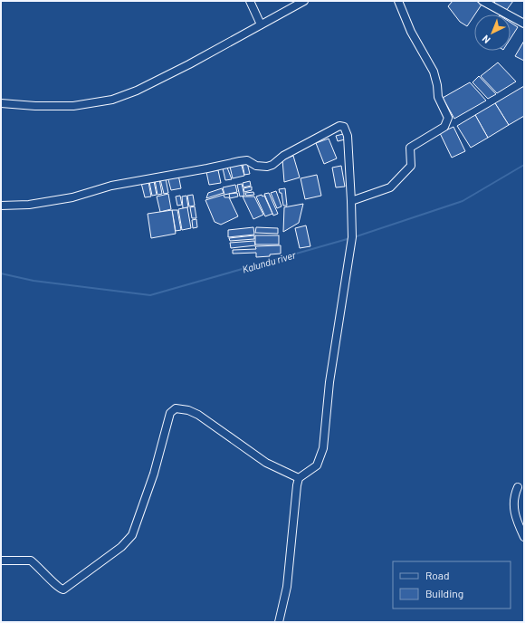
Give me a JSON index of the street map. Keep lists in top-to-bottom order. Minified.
{"water":["Kalundu river"],"legend":["Road","Building"],"north":"bottom left"}
